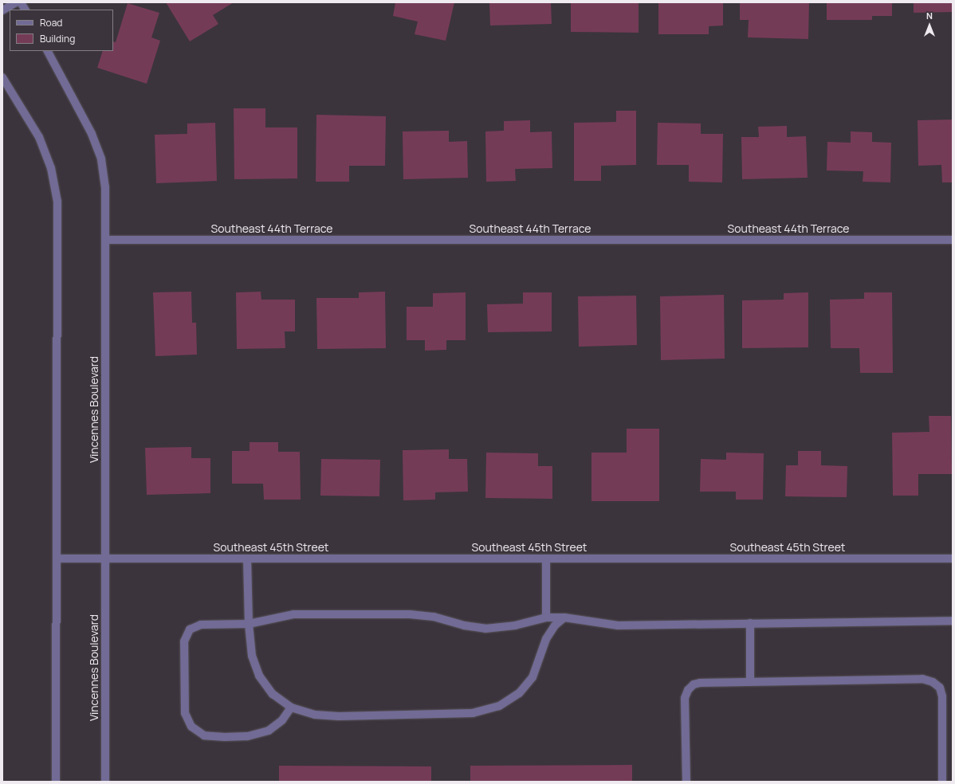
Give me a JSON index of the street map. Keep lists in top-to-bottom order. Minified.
{"streets":{"street":["Southeast 44th Terrace","Vincennes Boulevard","Southeast 45th Street"]},"crossings":[["Southeast 44th Terrace","Vincennes Boulevard"],["Vincennes Boulevard","Southeast 45th Street"]],"legend":["Road","Building"],"north":"top"}
